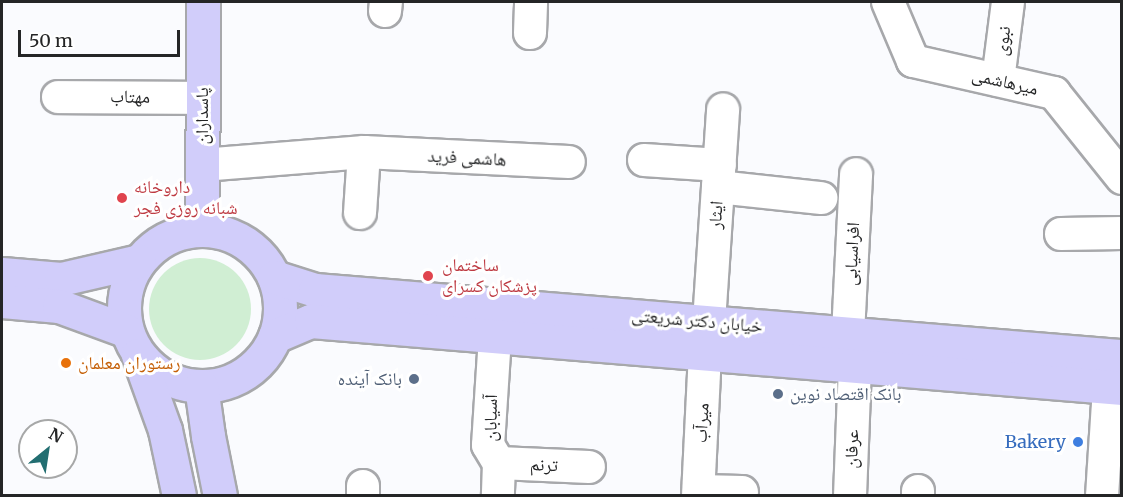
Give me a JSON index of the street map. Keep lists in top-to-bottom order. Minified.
{"streets":{"main road":["پاسداران","خیابان دکتر شریعتی"],"street":["نبوی","میرهاشمی","مهتاب","هاشمی فرید","ایثار","افراسیابی","آسیابان","میرآب","عرفان","ترنم"]},"crossings":[["نبوی","میرهاشمی"],["مهتاب","پاسداران"],["پاسداران","هاشمی فرید"],["پاسداران","خیابان دکتر شریعتی"],["ایثار","خیابان دکتر شریعتی"],["افراسیابی","خیابان دکتر شریعتی"],["خیابان دکتر شریعتی","آسیابان"],["خیابان دکتر شریعتی","میرآب"],["خیابان دکتر شریعتی","عرفان"],["آسیابان","ترنم"]],"places":["داروخانه شبانه روزی فجر","ساختمان پزشکان کسرای","رستوران معلمان","بانک آینده","بانک اقتصاد نوین","Bakery"],"scale_bar":"50 m","north":"top right"}
